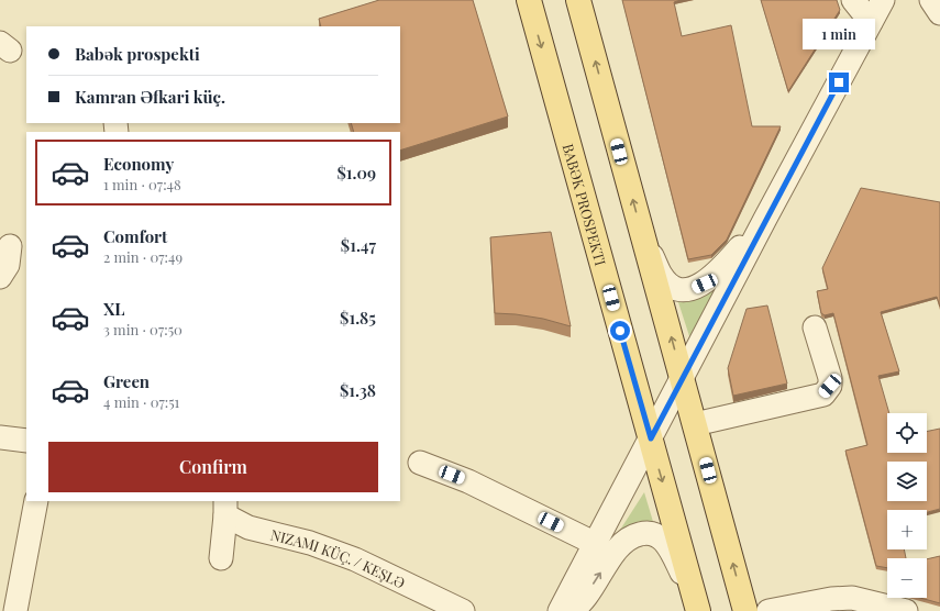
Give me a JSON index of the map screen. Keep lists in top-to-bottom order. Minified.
{"streets":{"main road":["BABƏK PROSPEKTI"],"street":["NIZAMI KÜÇ. / KEŞLƏ"]},"page":{"bubble":"1 min","banner":["Babək prospekti","Kamran Əfkari küç."],"list":[{"name":"Economy","note":"1 min · 07:48","value":"$1.09"},{"name":"Comfort","note":"2 min · 07:49","value":"$1.47"},{"name":"XL","note":"3 min · 07:50","value":"$1.85"},{"name":"Green","note":"4 min · 07:51","value":"$1.38"}],"map_buttons":["+","−"],"buttons":"Confirm"}}
